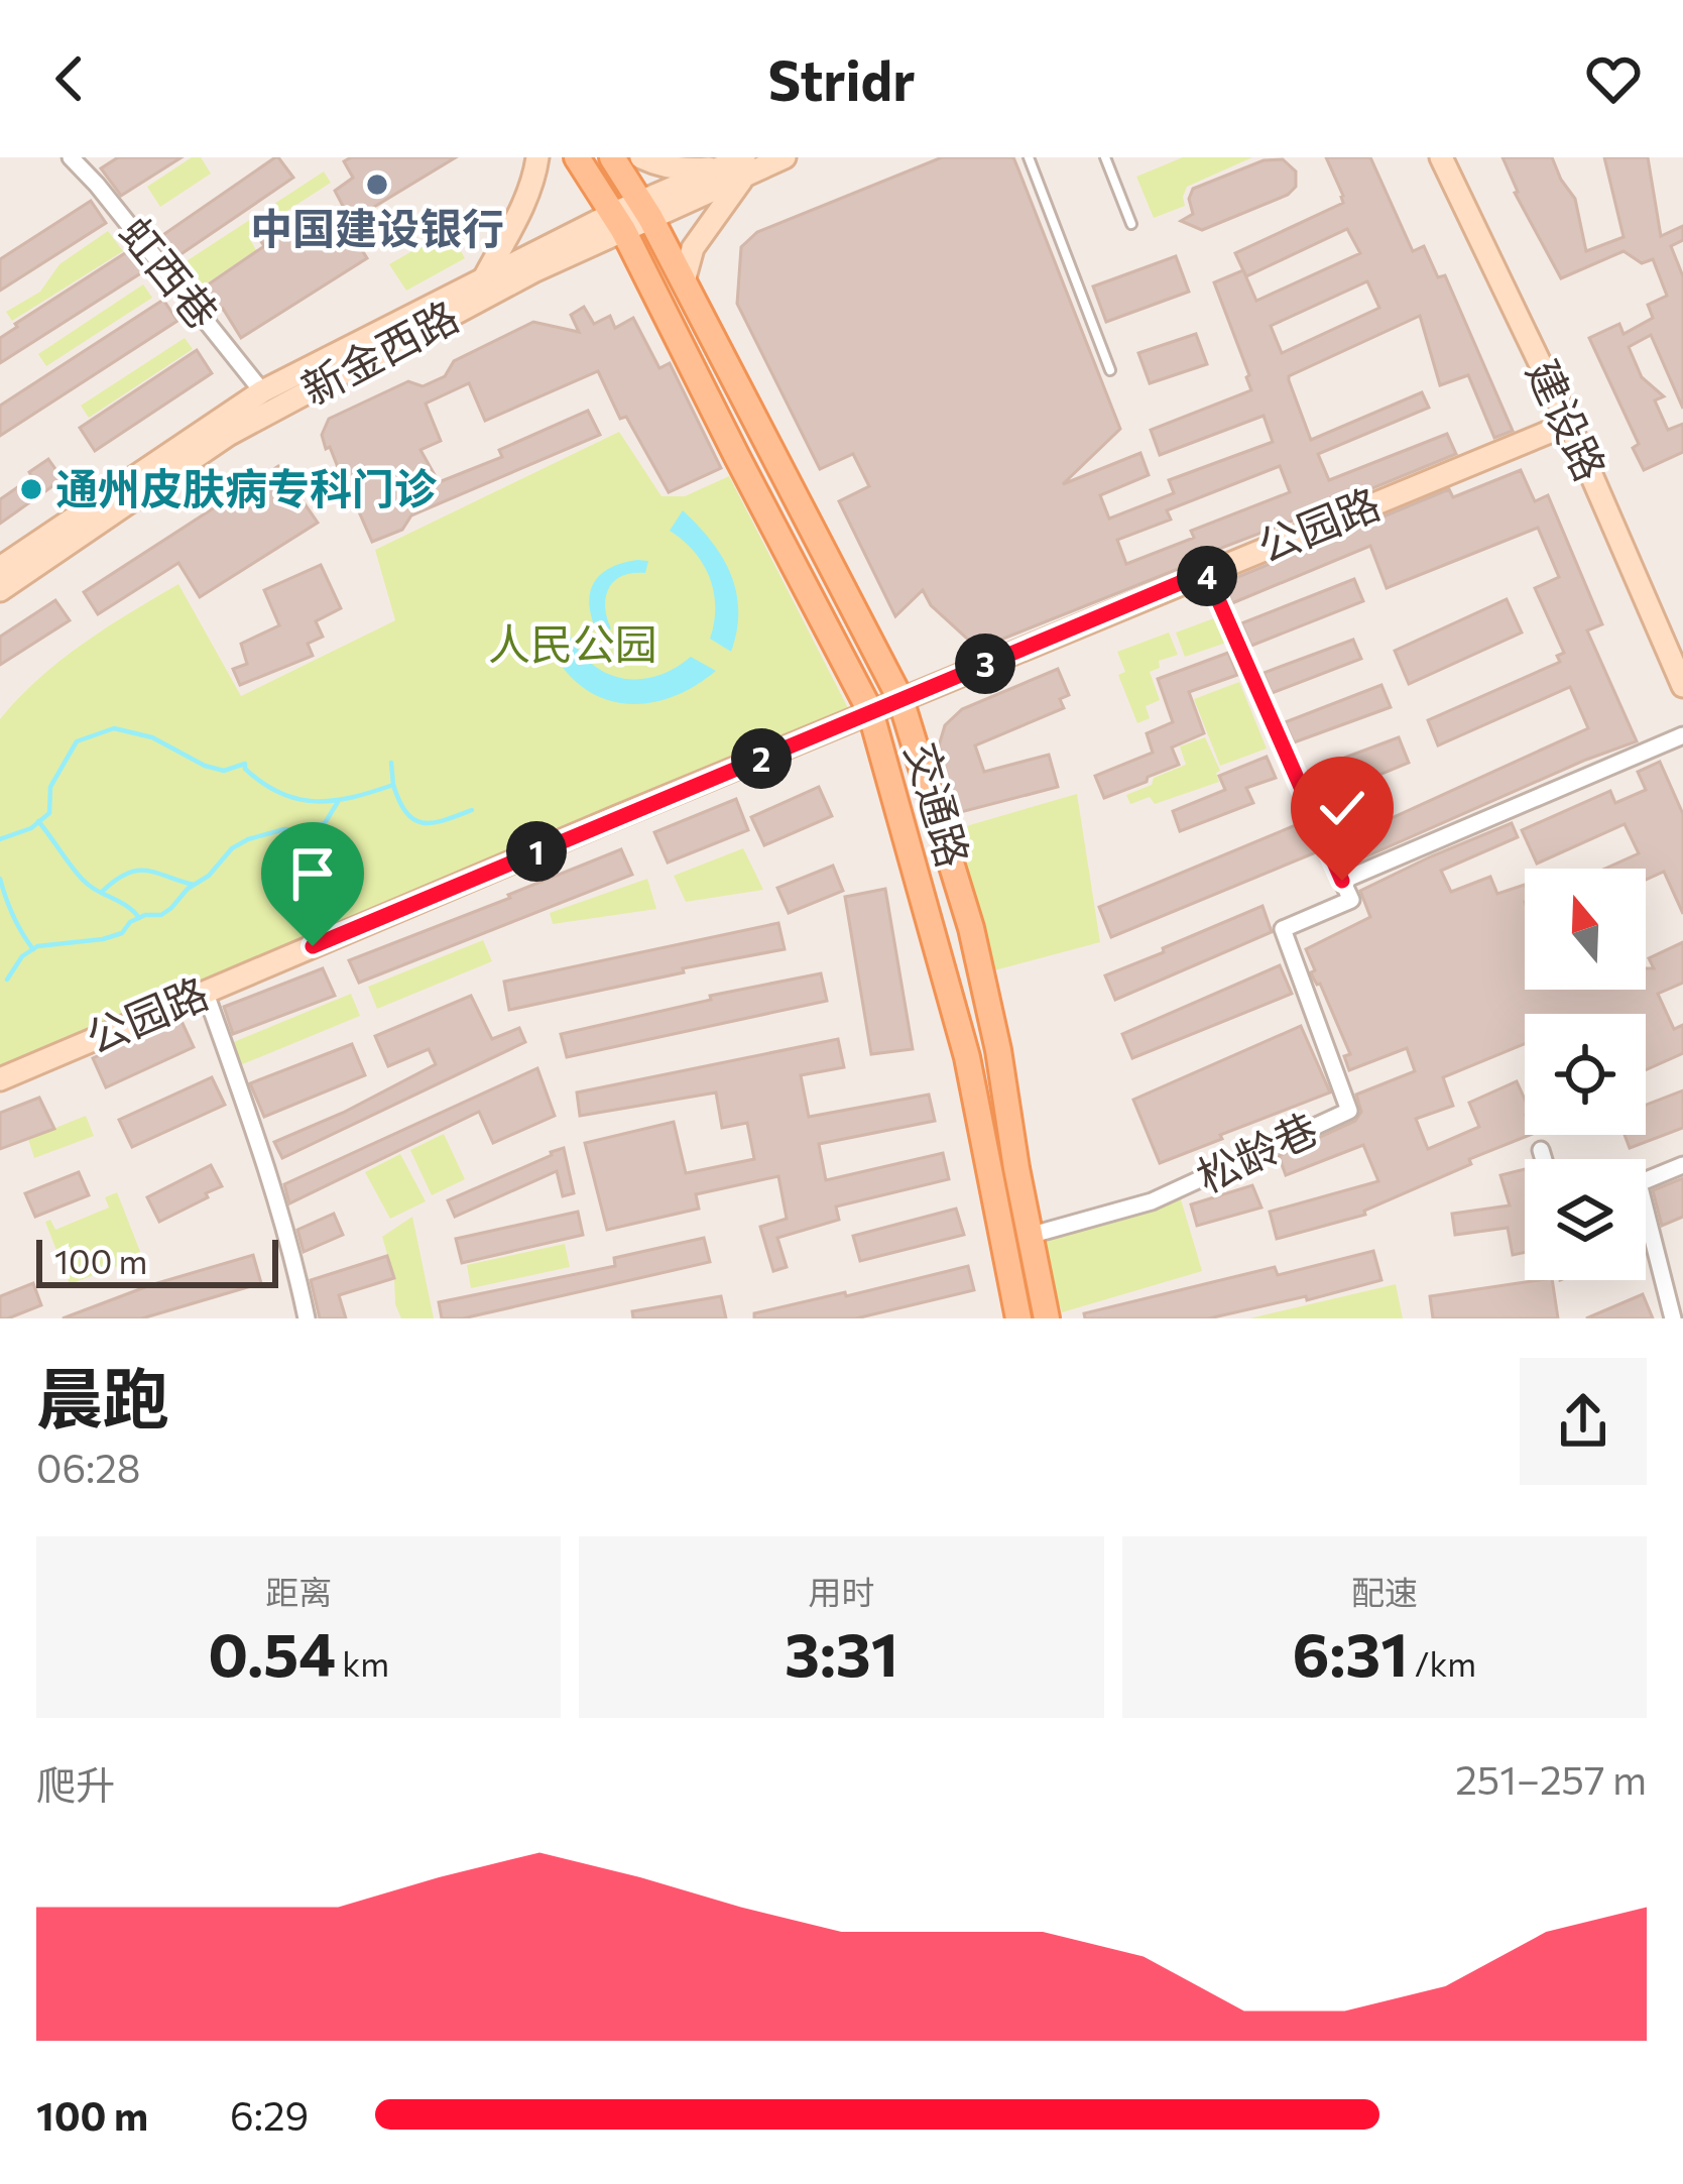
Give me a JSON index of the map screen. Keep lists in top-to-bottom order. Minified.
{"streets":{"main road":["交通路"],"street":["虹西巷","新金西路","建设路","公园路","松龄巷"]},"crossings":[["虹西巷","新金西路"],["新金西路","交通路"],["建设路","公园路"],["公园路","交通路"],["交通路","松龄巷"]],"parks":["人民公园"],"places":["中国建设银行","通州皮肤病专科门诊"],"scale_bar":"100 m","north":"top","page":{"header":"Stridr","pins":["4","3","2","1"],"scale":"100 m","heading":["晨跑","06:28"],"stats":[["距离","0.54 km"],["用时","3:31"],["配速","6:31 /km"]],"chart":["爬升","251–257 m"],"list":[{"name":"100 m","note":"6:29"}]}}
